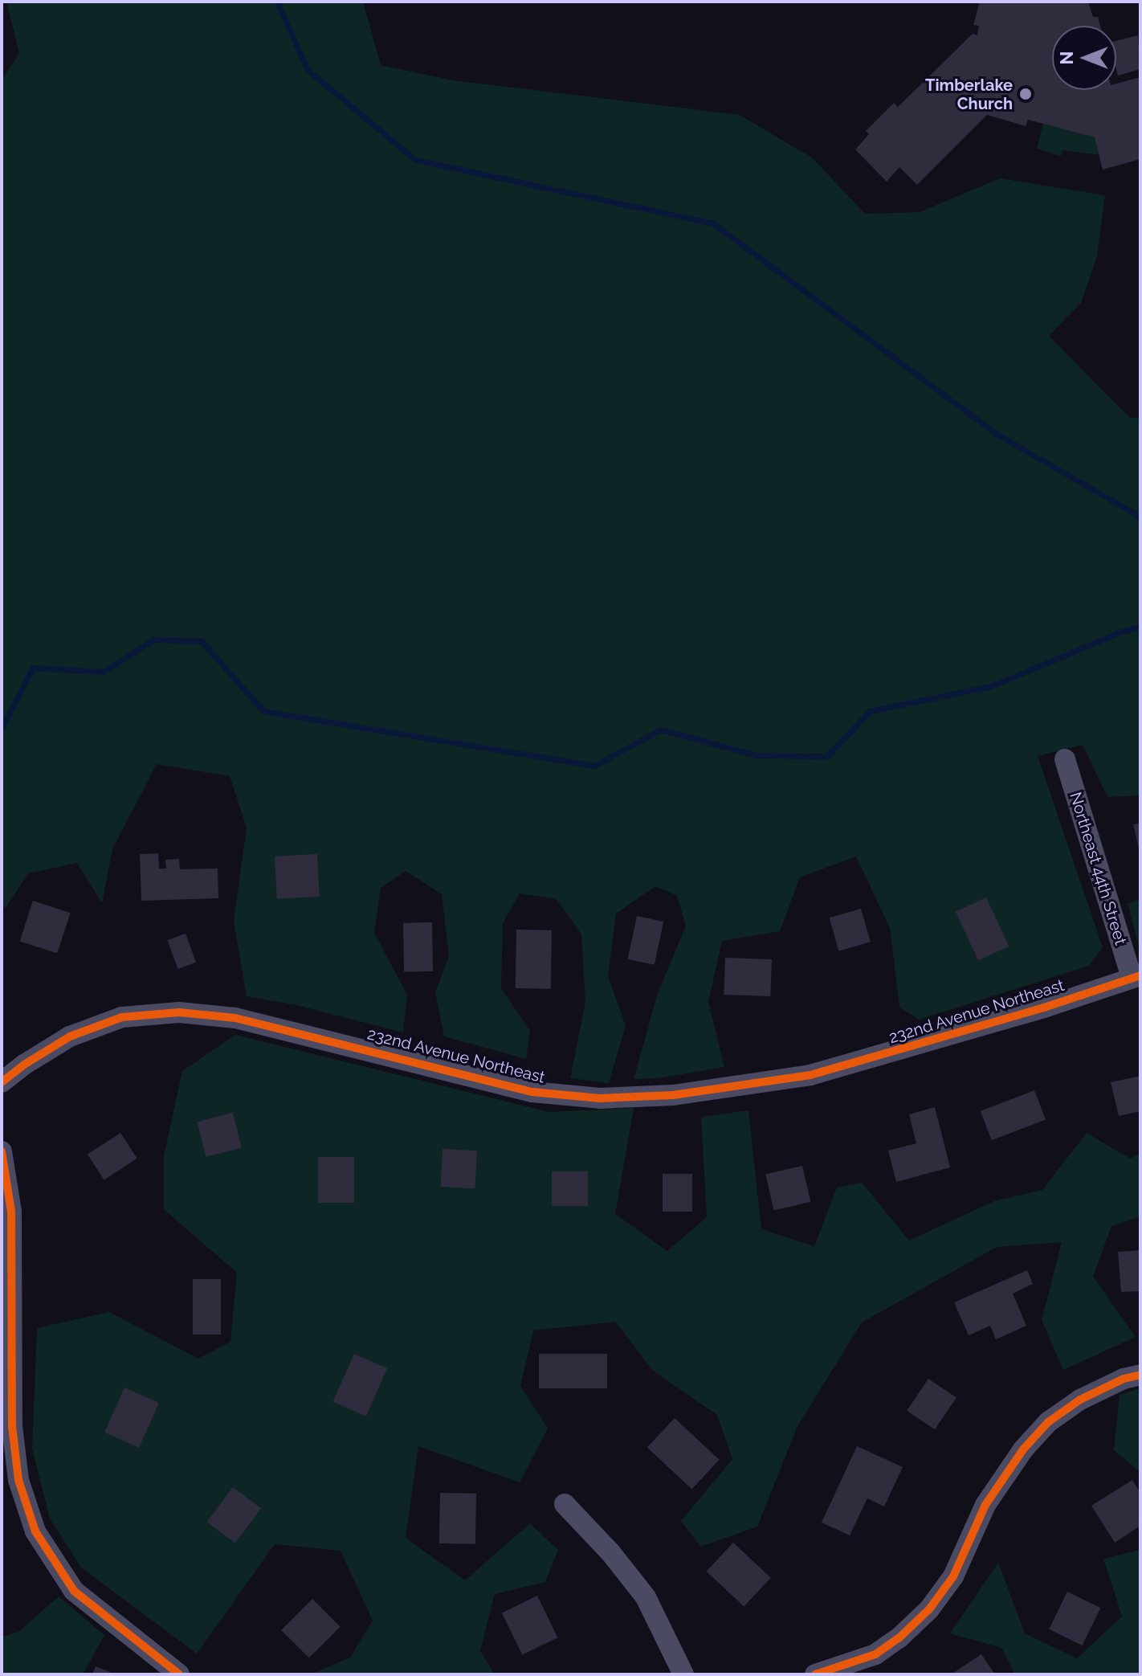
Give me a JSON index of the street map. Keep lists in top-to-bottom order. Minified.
{"streets":{"street":["Northeast 44th Street","232nd Avenue Northeast"]},"crossings":[["Northeast 44th Street","232nd Avenue Northeast"]],"places":["Timberlake Church"],"north":"left"}
